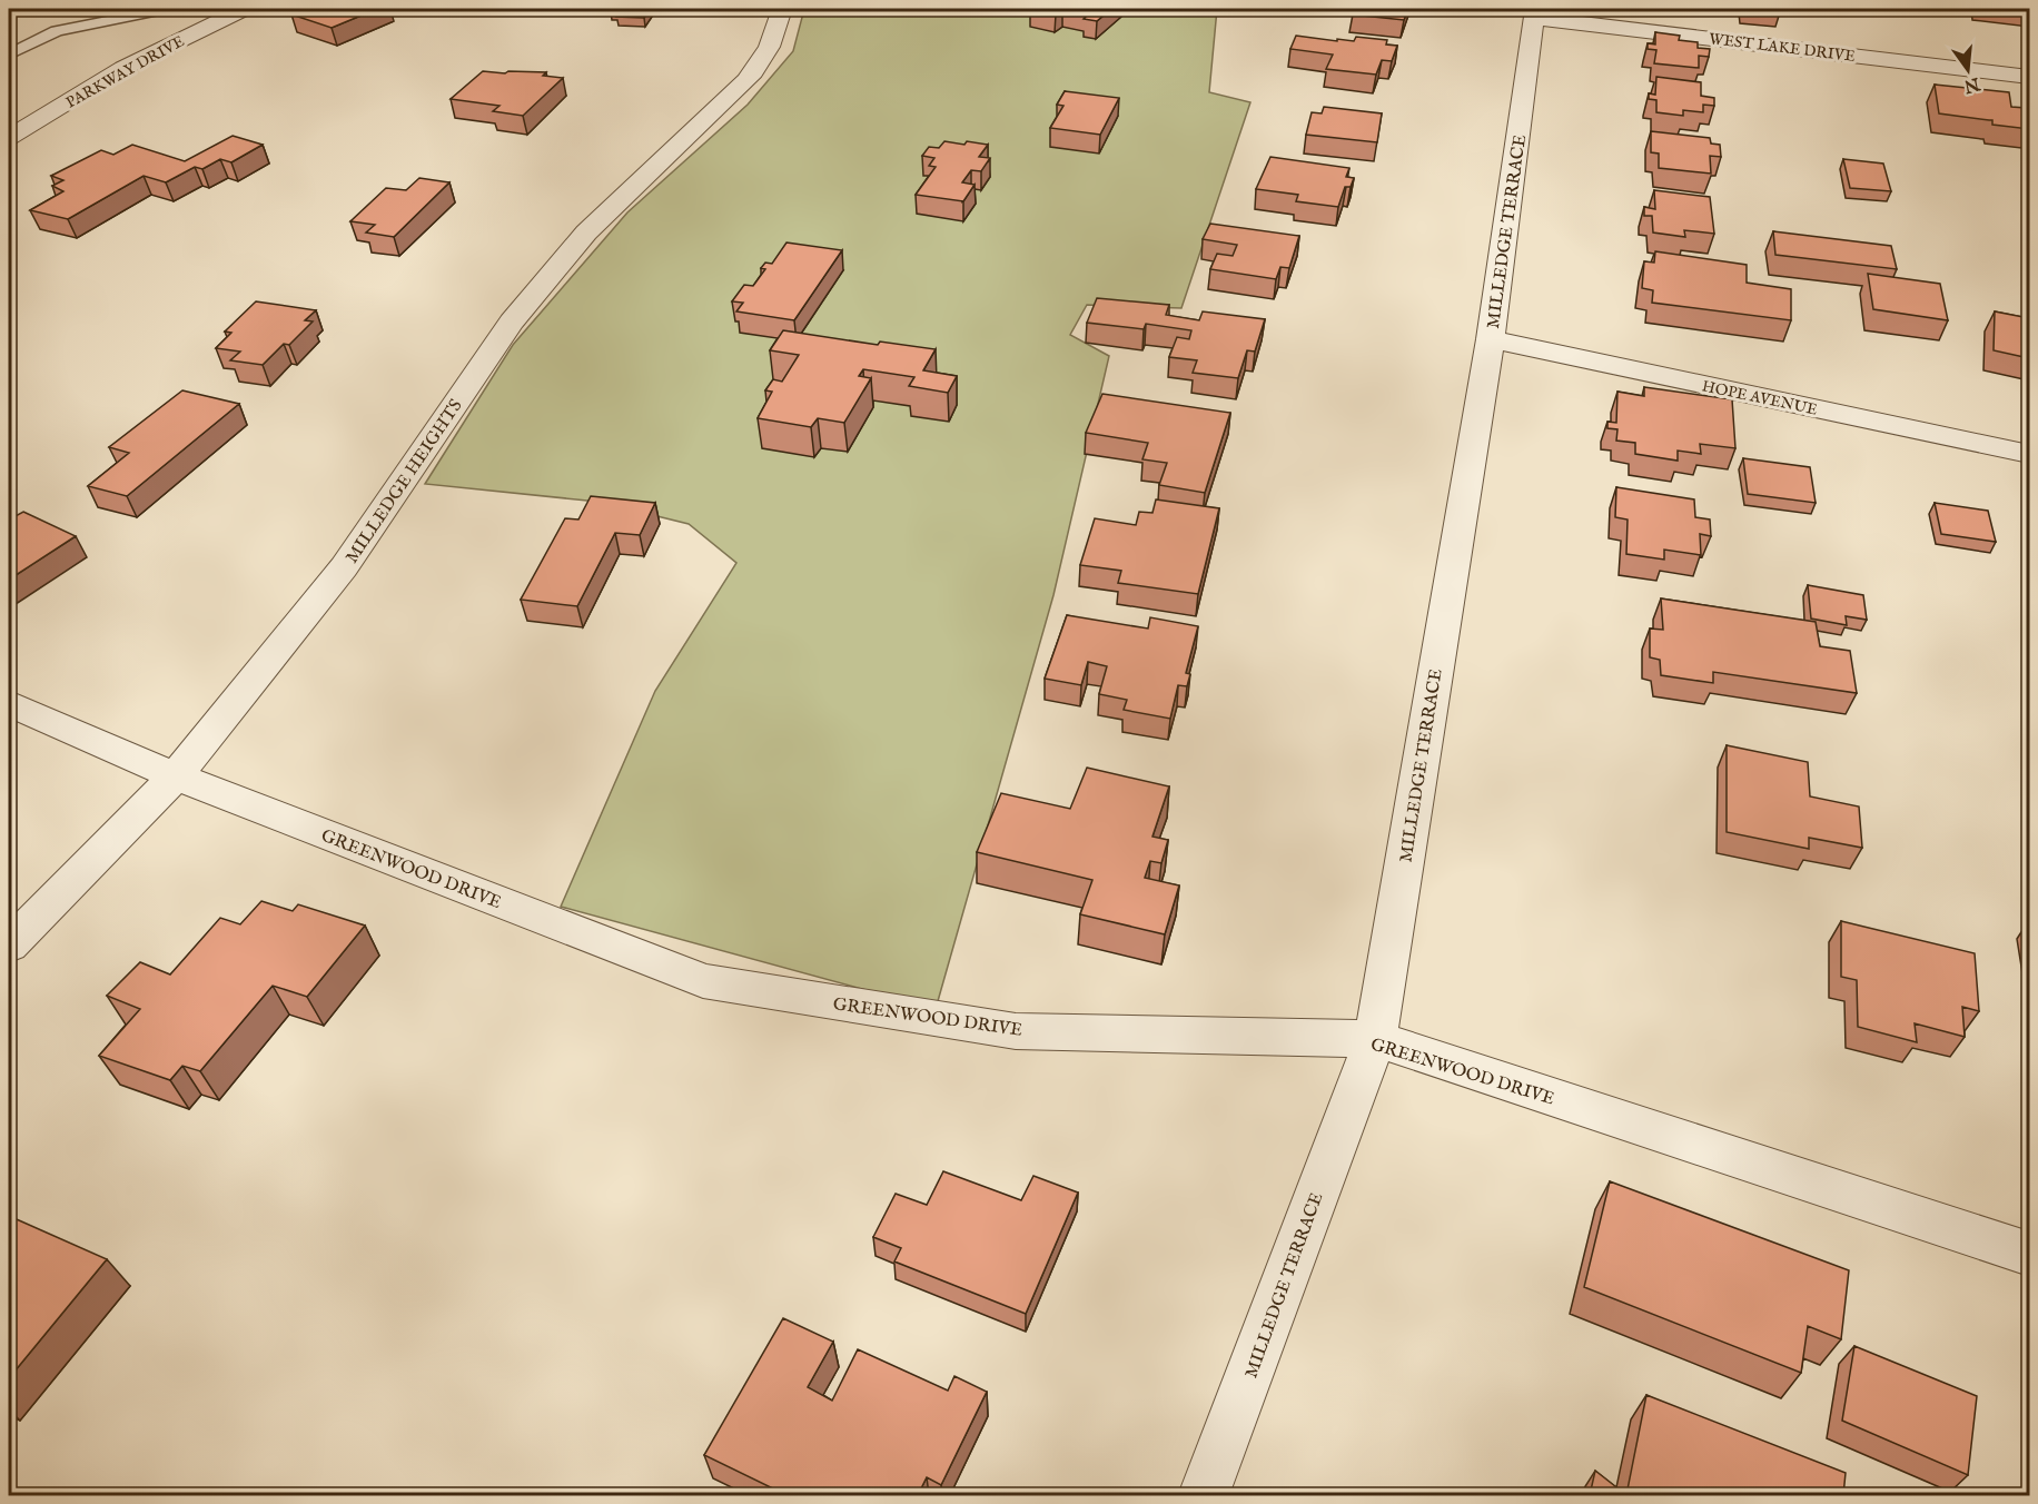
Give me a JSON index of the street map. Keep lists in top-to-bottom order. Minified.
{"streets":{"street":["WEST LAKE DRIVE","PARKWAY DRIVE","MILLEDGE TERRACE","HOPE AVENUE","MILLEDGE HEIGHTS","GREENWOOD DRIVE"]},"crossings":[["WEST LAKE DRIVE","MILLEDGE TERRACE"],["MILLEDGE TERRACE","HOPE AVENUE"],["MILLEDGE TERRACE","GREENWOOD DRIVE"],["MILLEDGE HEIGHTS","GREENWOOD DRIVE"]],"north":"bottom"}
